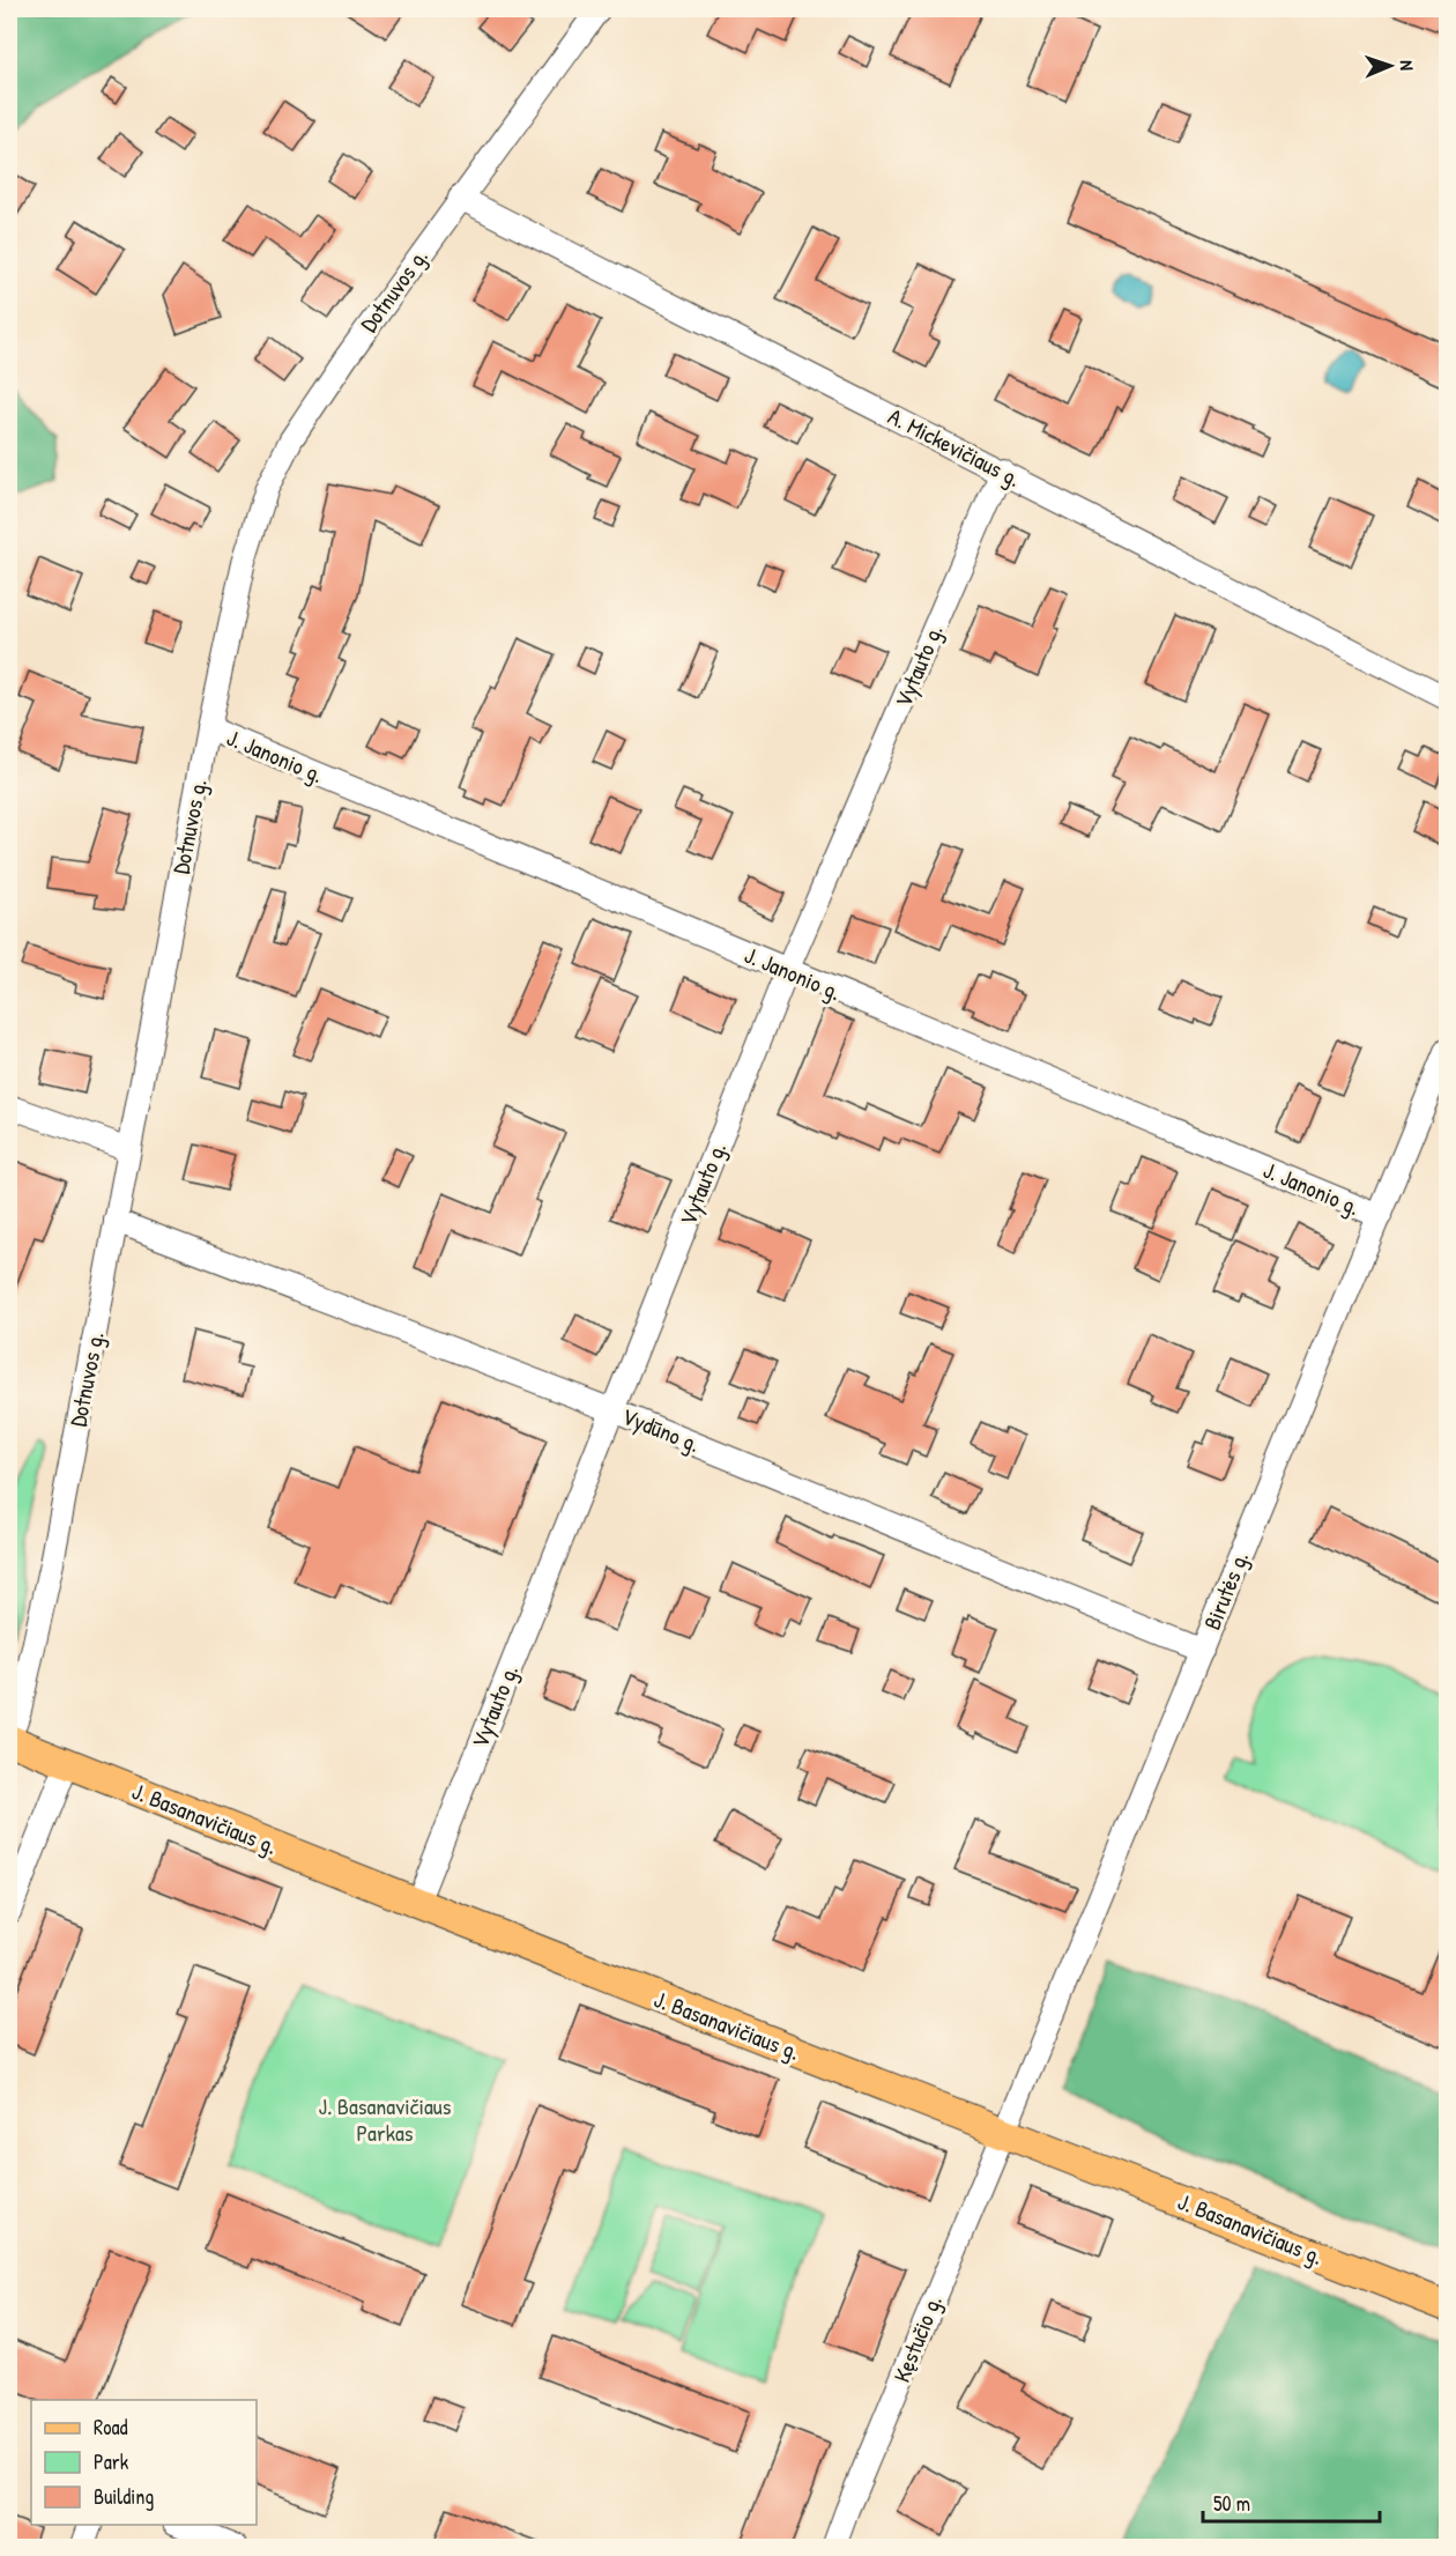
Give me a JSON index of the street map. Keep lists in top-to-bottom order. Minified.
{"streets":{"main road":["J. Basanavičiaus g."],"street":["Dotnuvos g.","A. Mickevičiaus g.","Vytauto g.","J. Janonio g.","Vydūno g.","Birutės g.","Kęstučio g."]},"crossings":[["Dotnuvos g.","A. Mickevičiaus g."],["Dotnuvos g.","J. Janonio g."],["Dotnuvos g.","Vydūno g."],["Dotnuvos g.","J. Basanavičiaus g."],["A. Mickevičiaus g.","Vytauto g."],["Vytauto g.","J. Janonio g."],["Vytauto g.","Vydūno g."],["Vytauto g.","J. Basanavičiaus g."],["J. Janonio g.","Birutės g."],["Vydūno g.","Birutės g."],["Birutės g.","J. Basanavičiaus g."],["Birutės g.","Kęstučio g."],["J. Basanavičiaus g.","Kęstučio g."]],"parks":["J. Basanavičiaus Parkas"],"legend":["Road","Park","Building"],"scale_bar":"50 m","north":"right"}
